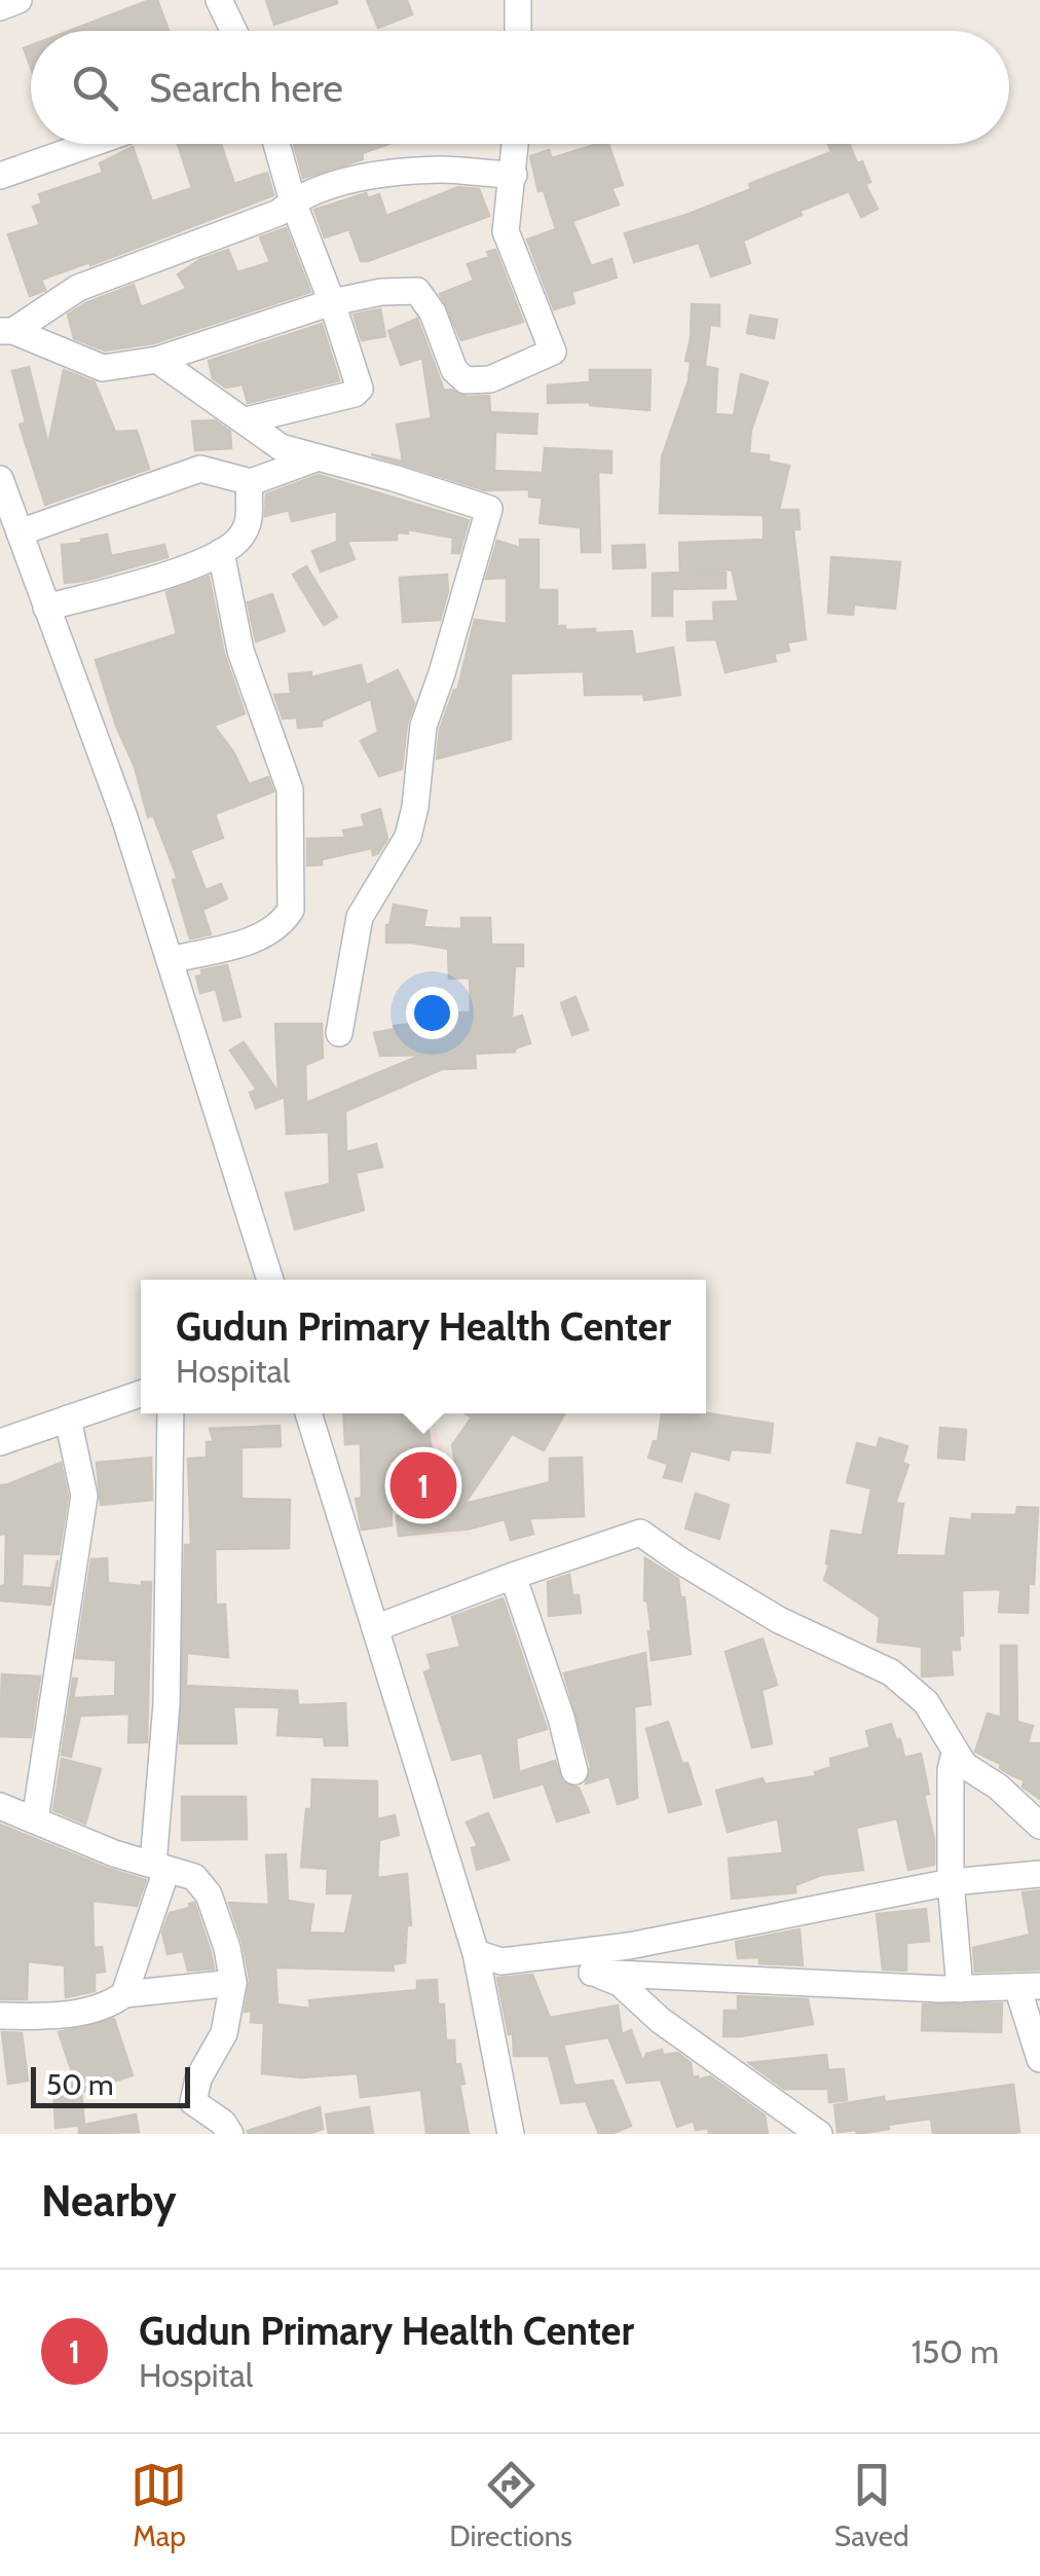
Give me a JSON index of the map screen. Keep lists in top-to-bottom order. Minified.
{"scale_bar":"50 m","page":{"search":"Search here","popup":["Gudun Primary Health Center","Hospital"],"pins":"1","scale":"50 m","heading":"Nearby","list":[{"mark":"1","name":"Gudun Primary Health Center","note":"Hospital","value":"150 m"}],"nav":["Map","Directions","Saved"]}}
